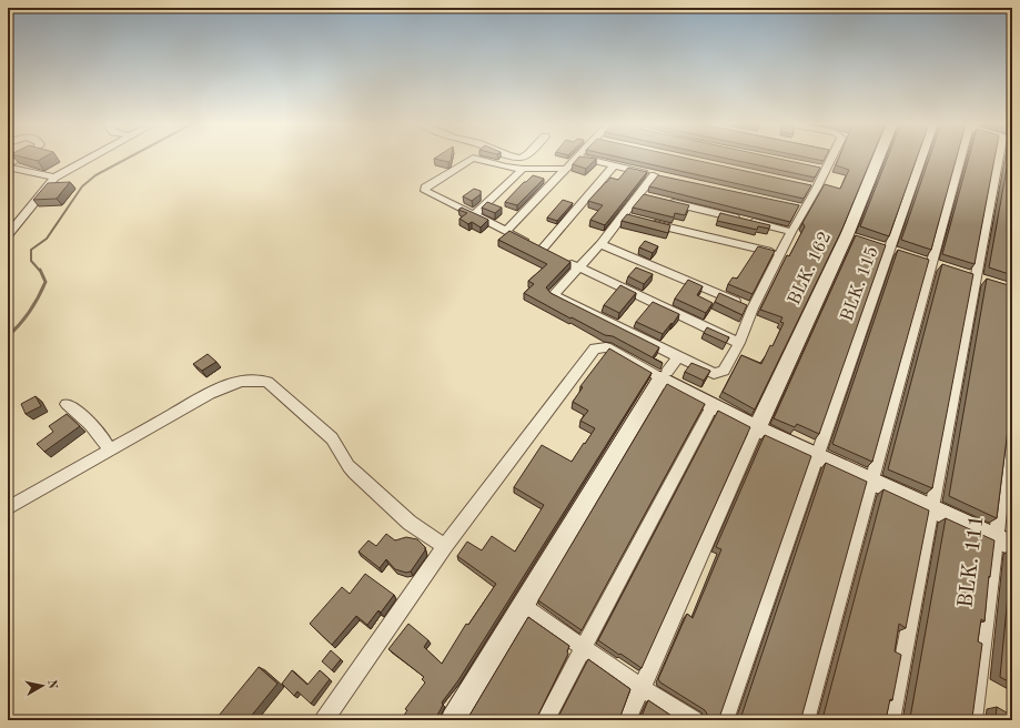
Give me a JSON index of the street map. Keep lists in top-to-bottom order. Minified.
{"streets":{"street":["BLK. 162","BLK. 115","BLK. 111"]},"north":"right"}
